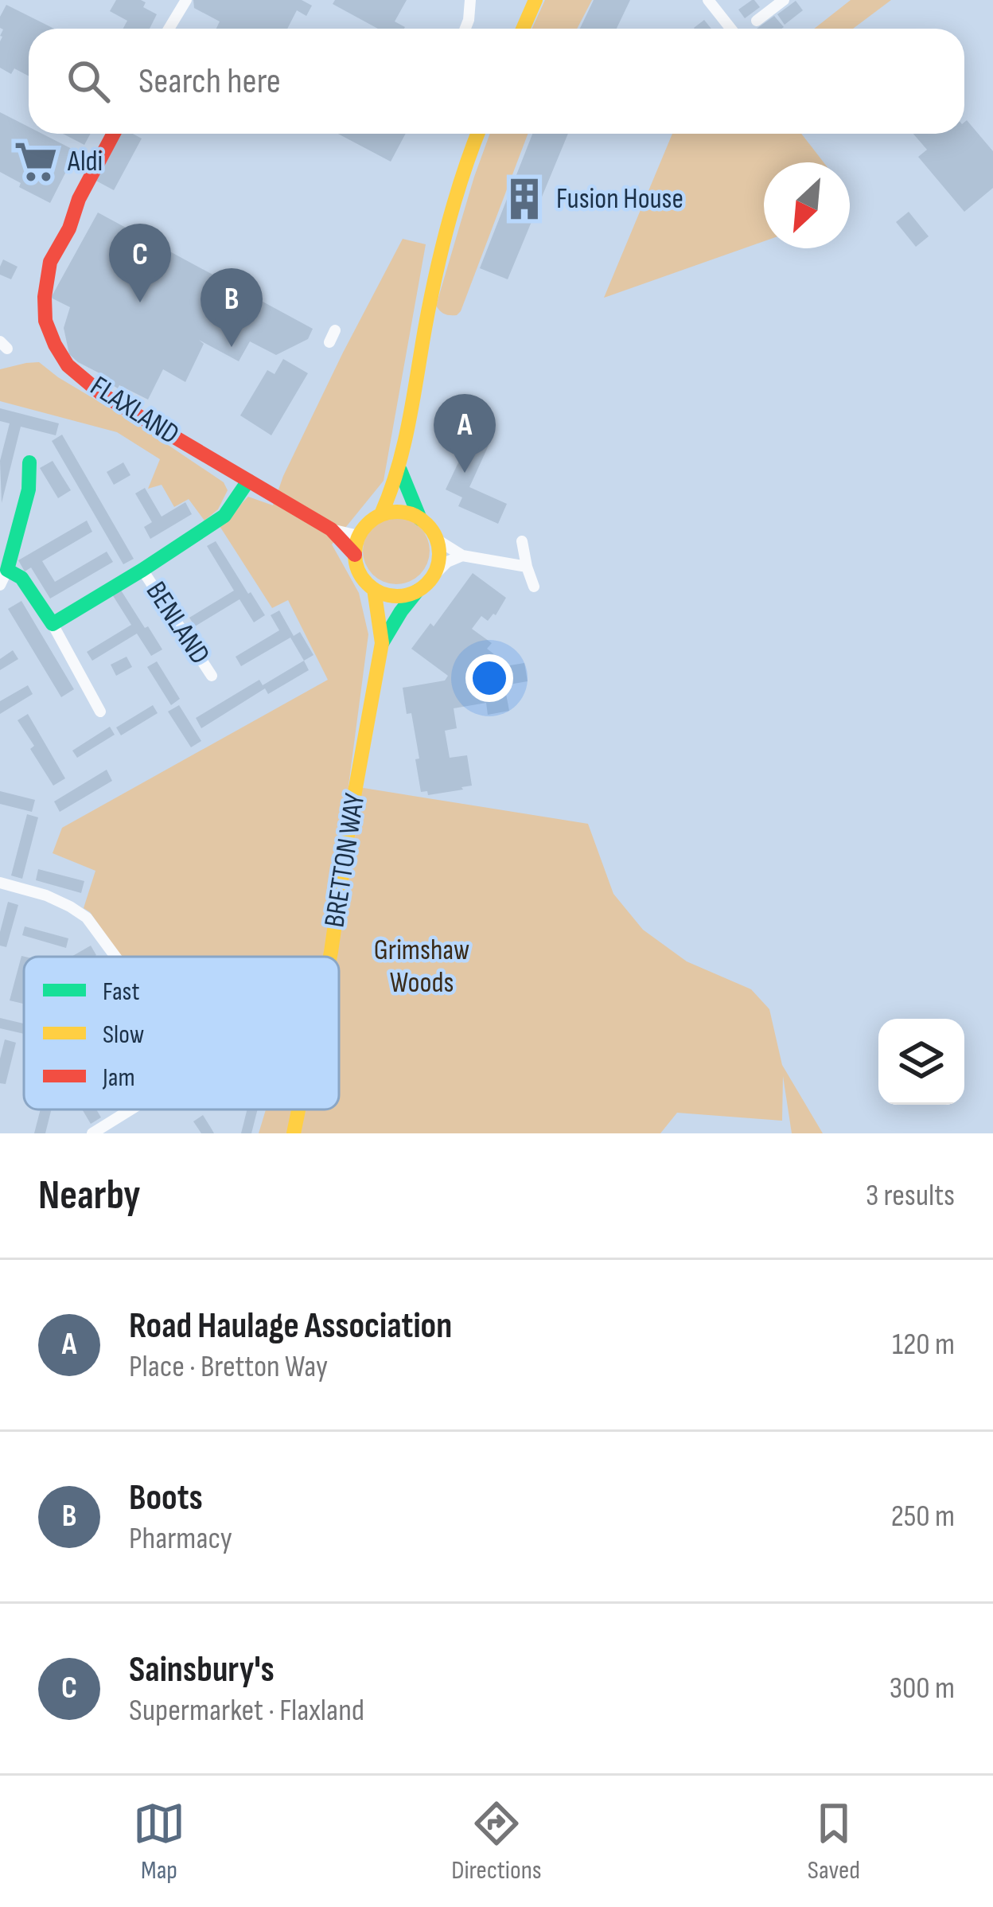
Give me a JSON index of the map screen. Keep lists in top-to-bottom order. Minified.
{"streets":{"street":["FLAXLAND","BENLAND","BRETTON WAY"]},"crossings":[["FLAXLAND","BENLAND"],["FLAXLAND","BRETTON WAY"]],"parks":["Grimshaw Woods"],"places":{"supermarket":["Aldi"],"building":["Fusion House"]},"legend":["Fast","Slow","Jam"],"north":"bottom left","page":{"search":"Search here","pins":["C","B","A"],"heading":["Nearby","3 results"],"list":[{"mark":"A","name":"Road Haulage Association","note":"Place · Bretton Way","value":"120 m"},{"mark":"B","name":"Boots","note":"Pharmacy","value":"250 m"},{"mark":"C","name":"Sainsbury's","note":"Supermarket · Flaxland","value":"300 m"}],"nav":["Map","Directions","Saved"]}}
